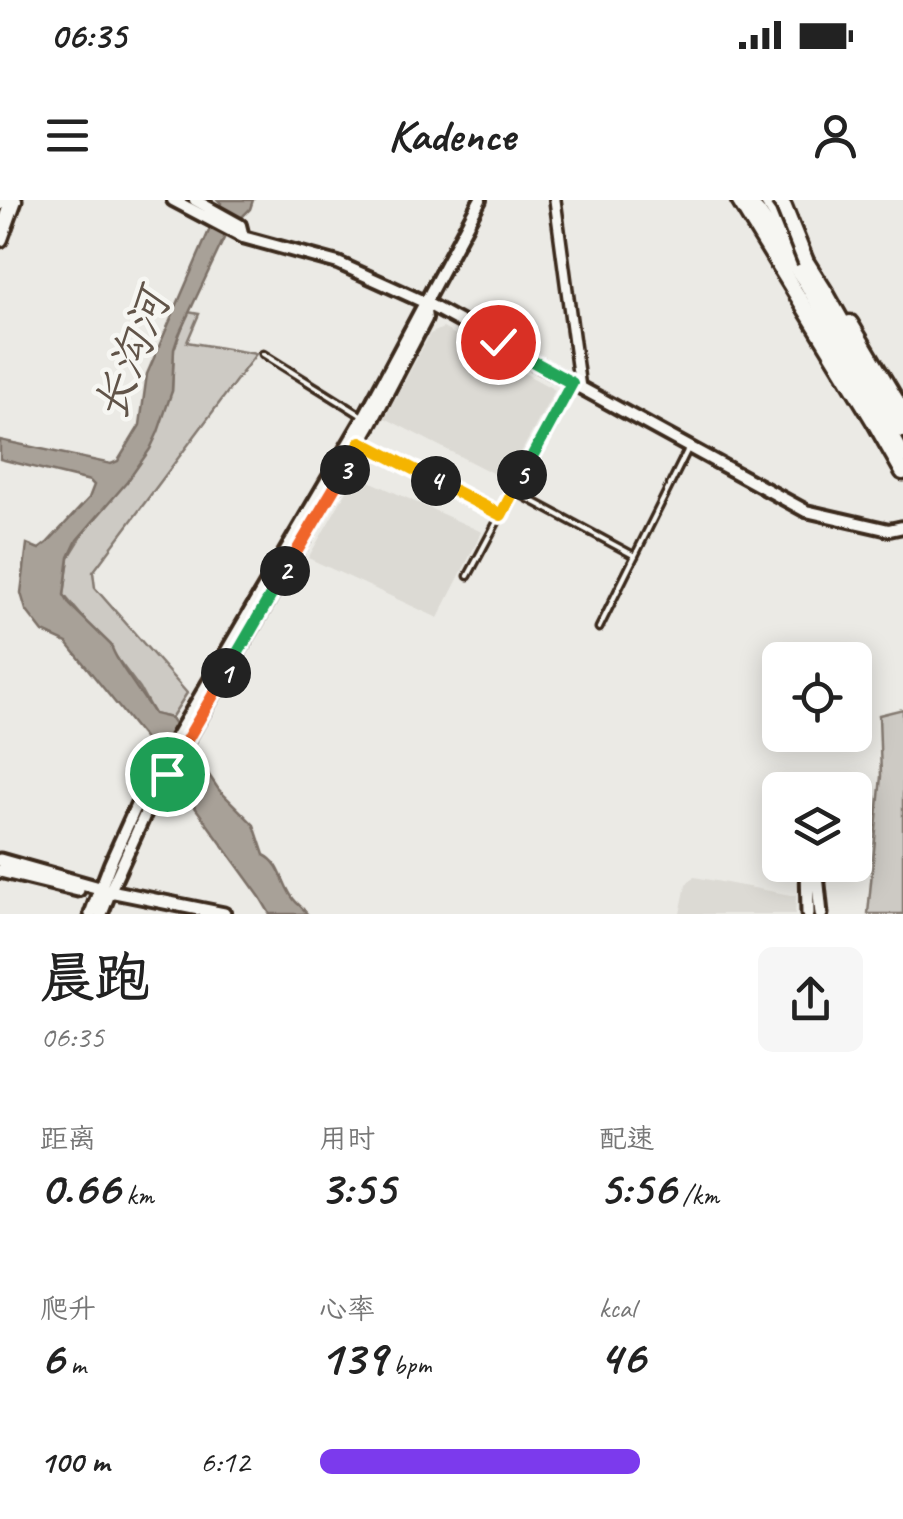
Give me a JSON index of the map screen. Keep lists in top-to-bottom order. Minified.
{"water":["长沟河"],"page":{"status":"06:35","header":"Kadence","pins":["3","5","4","2","1"],"heading":["晨跑","06:35"],"stats":[["距离","0.66 km"],["用时","3:55"],["配速","5:56 /km"],["爬升","6 m"],["心率","139 bpm"],["kcal","46"]],"list":[{"name":"100 m","note":"6:12"}]}}
